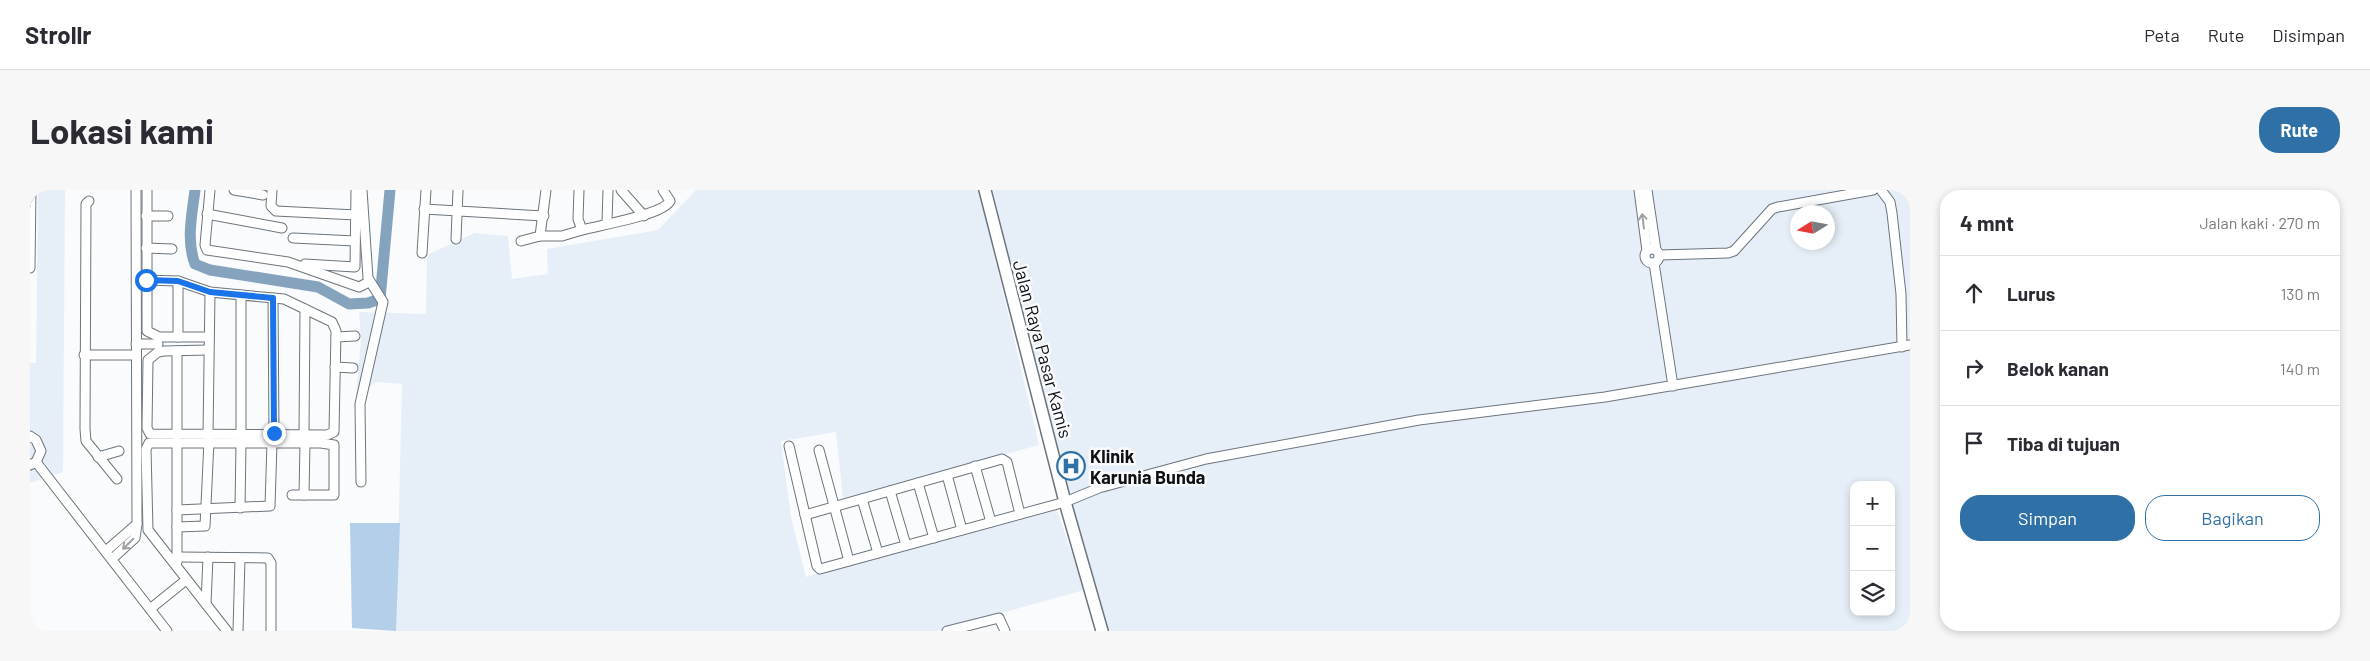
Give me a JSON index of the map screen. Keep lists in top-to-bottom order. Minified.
{"streets":{"main road":["Jalan Raya Pasar Kamis"]},"places":{"hospital":["Klinik Karunia Bunda"]},"north":"left","page":{"header":"Strollr","nav":["Peta","Rute","Disimpan"],"buttons":["Rute",["Simpan","Bagikan"]],"title":"Lokasi kami","heading":["4 mnt","Jalan kaki · 270 m"],"list":[["Lurus","130 m"],["Belok kanan","140 m"],"Tiba di tujuan"],"map_buttons":["+","−"]}}
